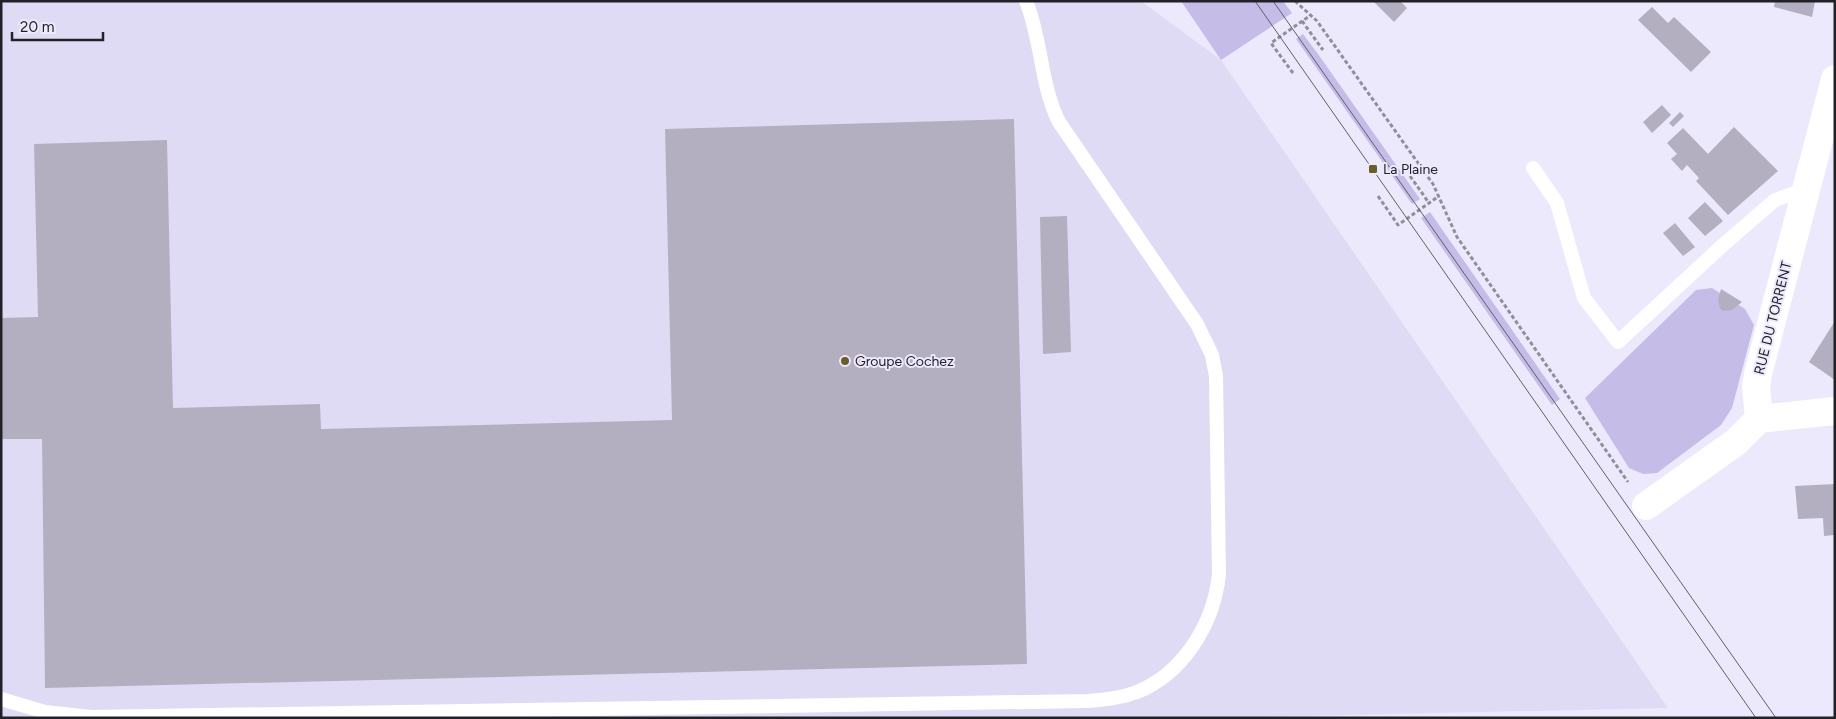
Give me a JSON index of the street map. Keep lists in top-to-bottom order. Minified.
{"streets":{"street":["RUE DU TORRENT"]},"places":{"transit":["La Plaine"],"other":["Groupe Cochez"]},"scale_bar":"20 m"}
